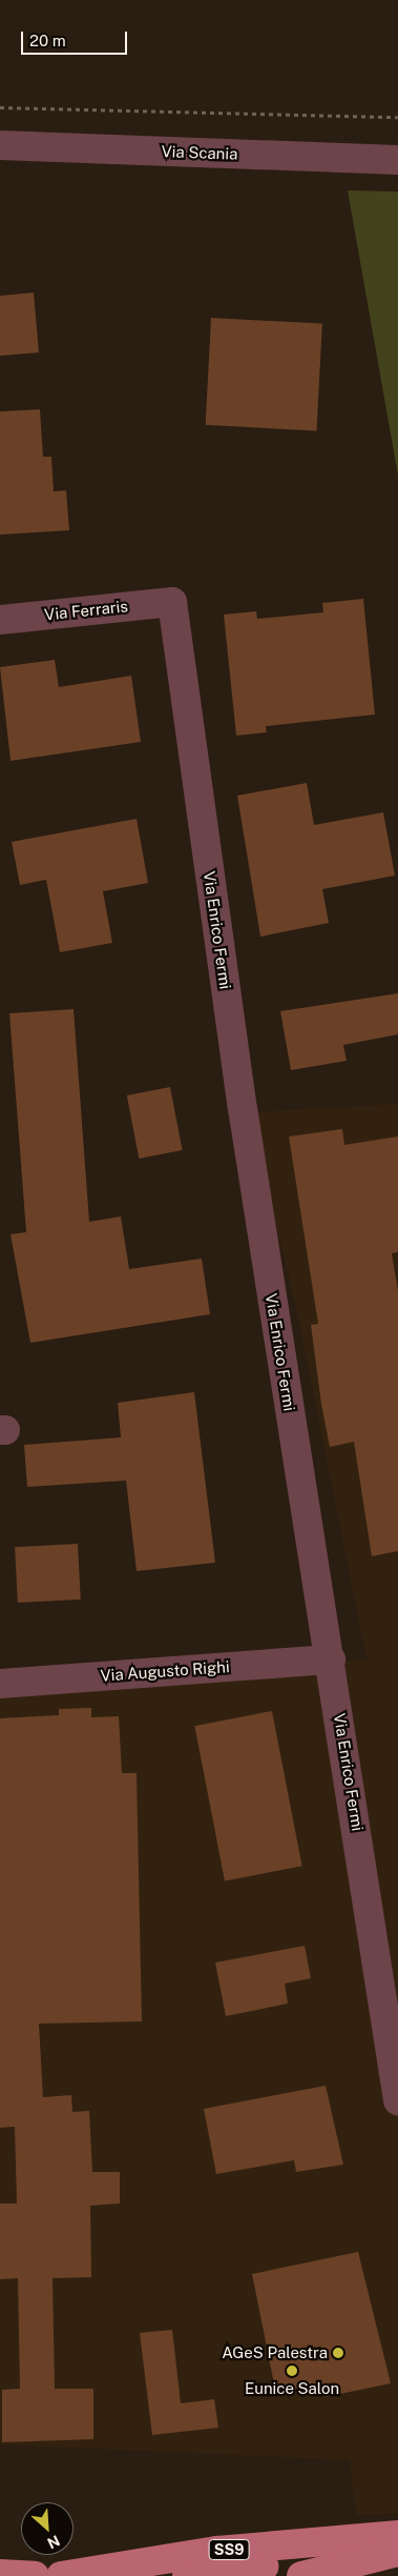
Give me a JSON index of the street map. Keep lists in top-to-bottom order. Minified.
{"streets":{"main road":["SS9"],"street":["Via Scania","Via Ferraris","Via Enrico Fermi","Via Augusto Righi"]},"crossings":[["Via Ferraris","Via Enrico Fermi"],["Via Enrico Fermi","Via Augusto Righi"]],"places":["AGeS Palestra","Eunice Salon"],"scale_bar":"20 m","north":"bottom right"}
